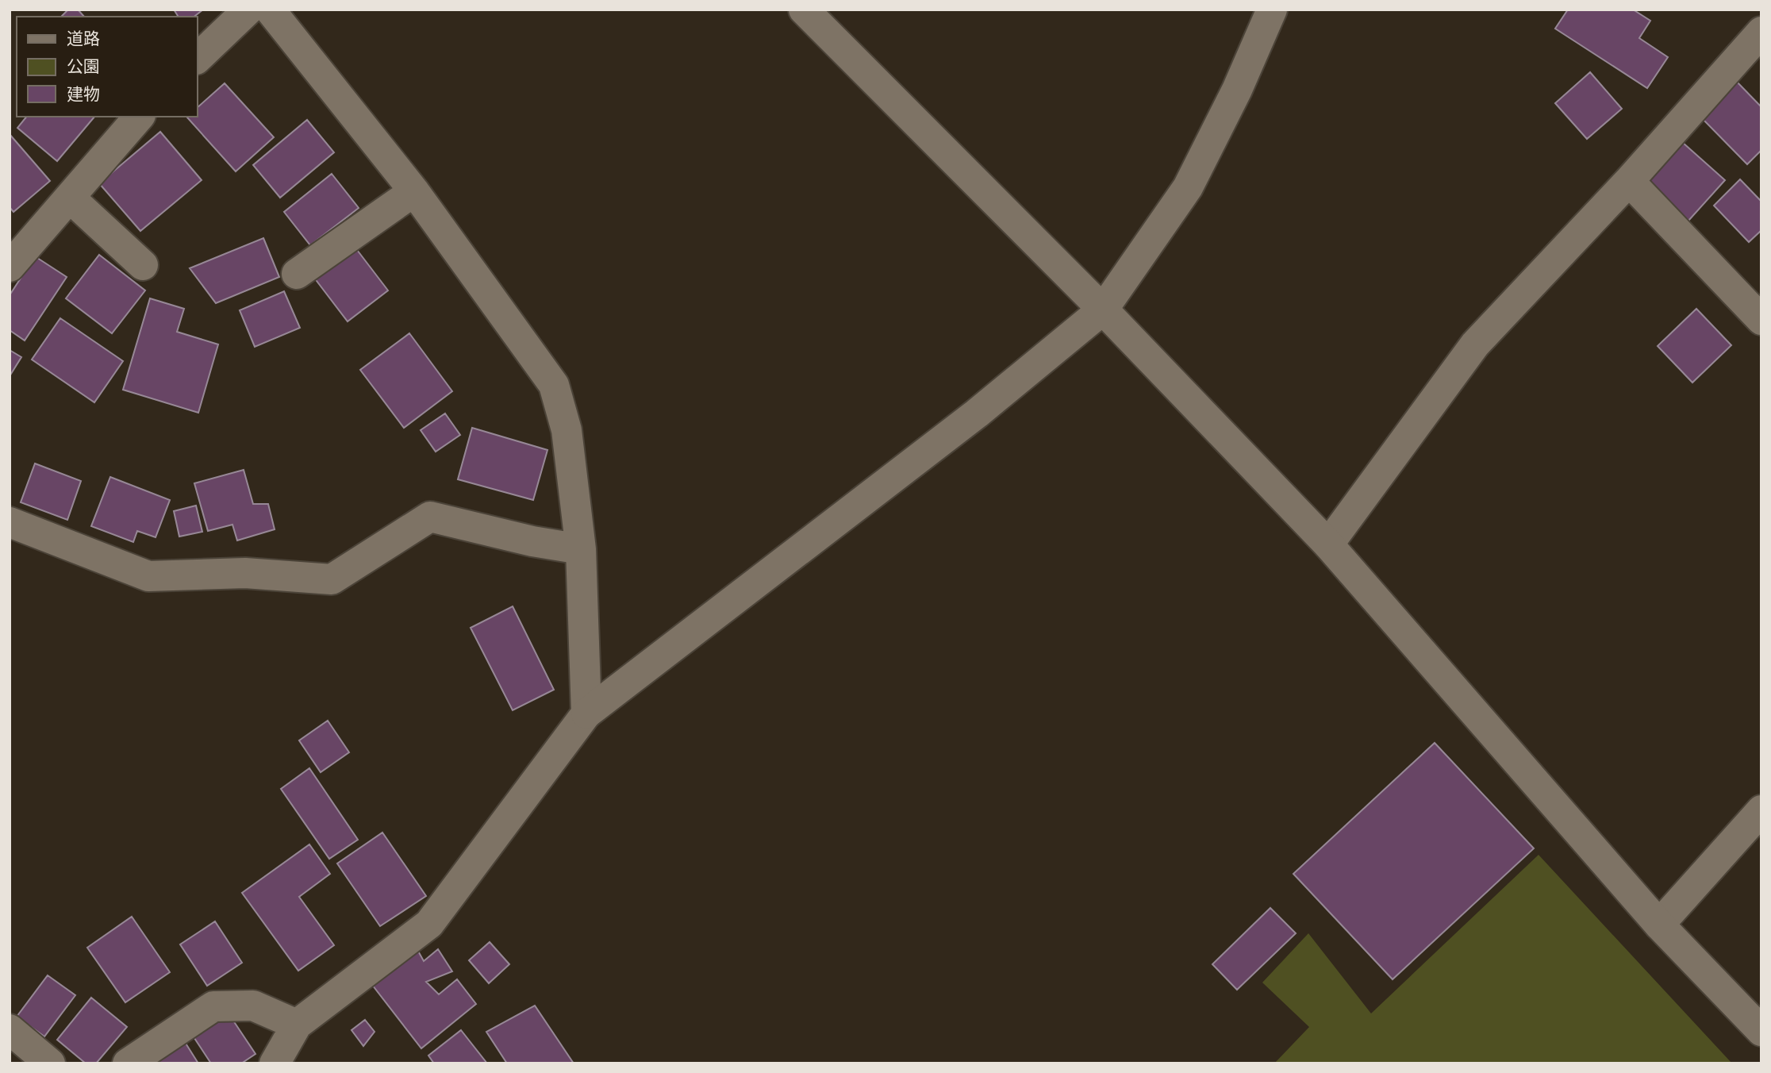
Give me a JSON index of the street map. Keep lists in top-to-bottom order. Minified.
{"legend":["道路","公園","建物"]}
